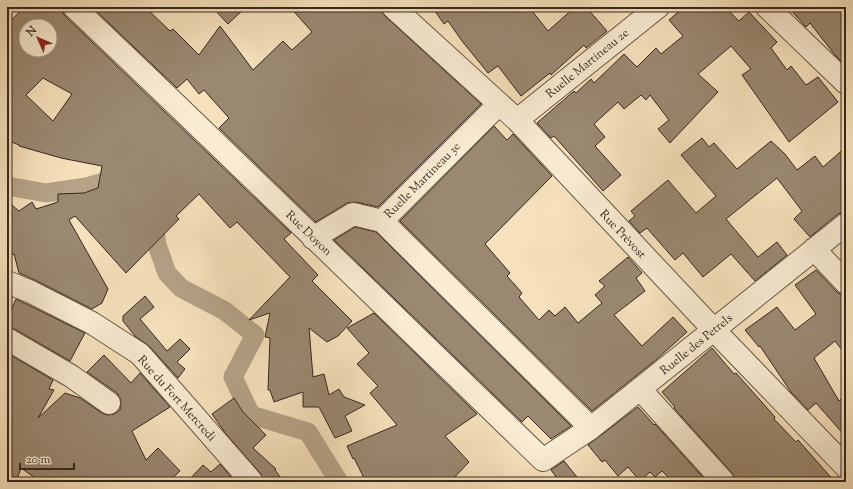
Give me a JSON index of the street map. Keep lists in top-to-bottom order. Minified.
{"streets":{"street":["Ruelle Martineau 2e","Ruelle Martineau 3e","Rue Doyon","Rue Prévost","Ruelle des Petrels","Rue du Fort Mercredi"]},"crossings":[["Ruelle Martineau 2e","Rue Prévost"],["Ruelle Martineau 3e","Rue Doyon"],["Ruelle Martineau 3e","Rue Prévost"],["Rue Doyon","Ruelle des Petrels"],["Rue Prévost","Ruelle des Petrels"]],"scale_bar":"20 m","north":"top left"}
